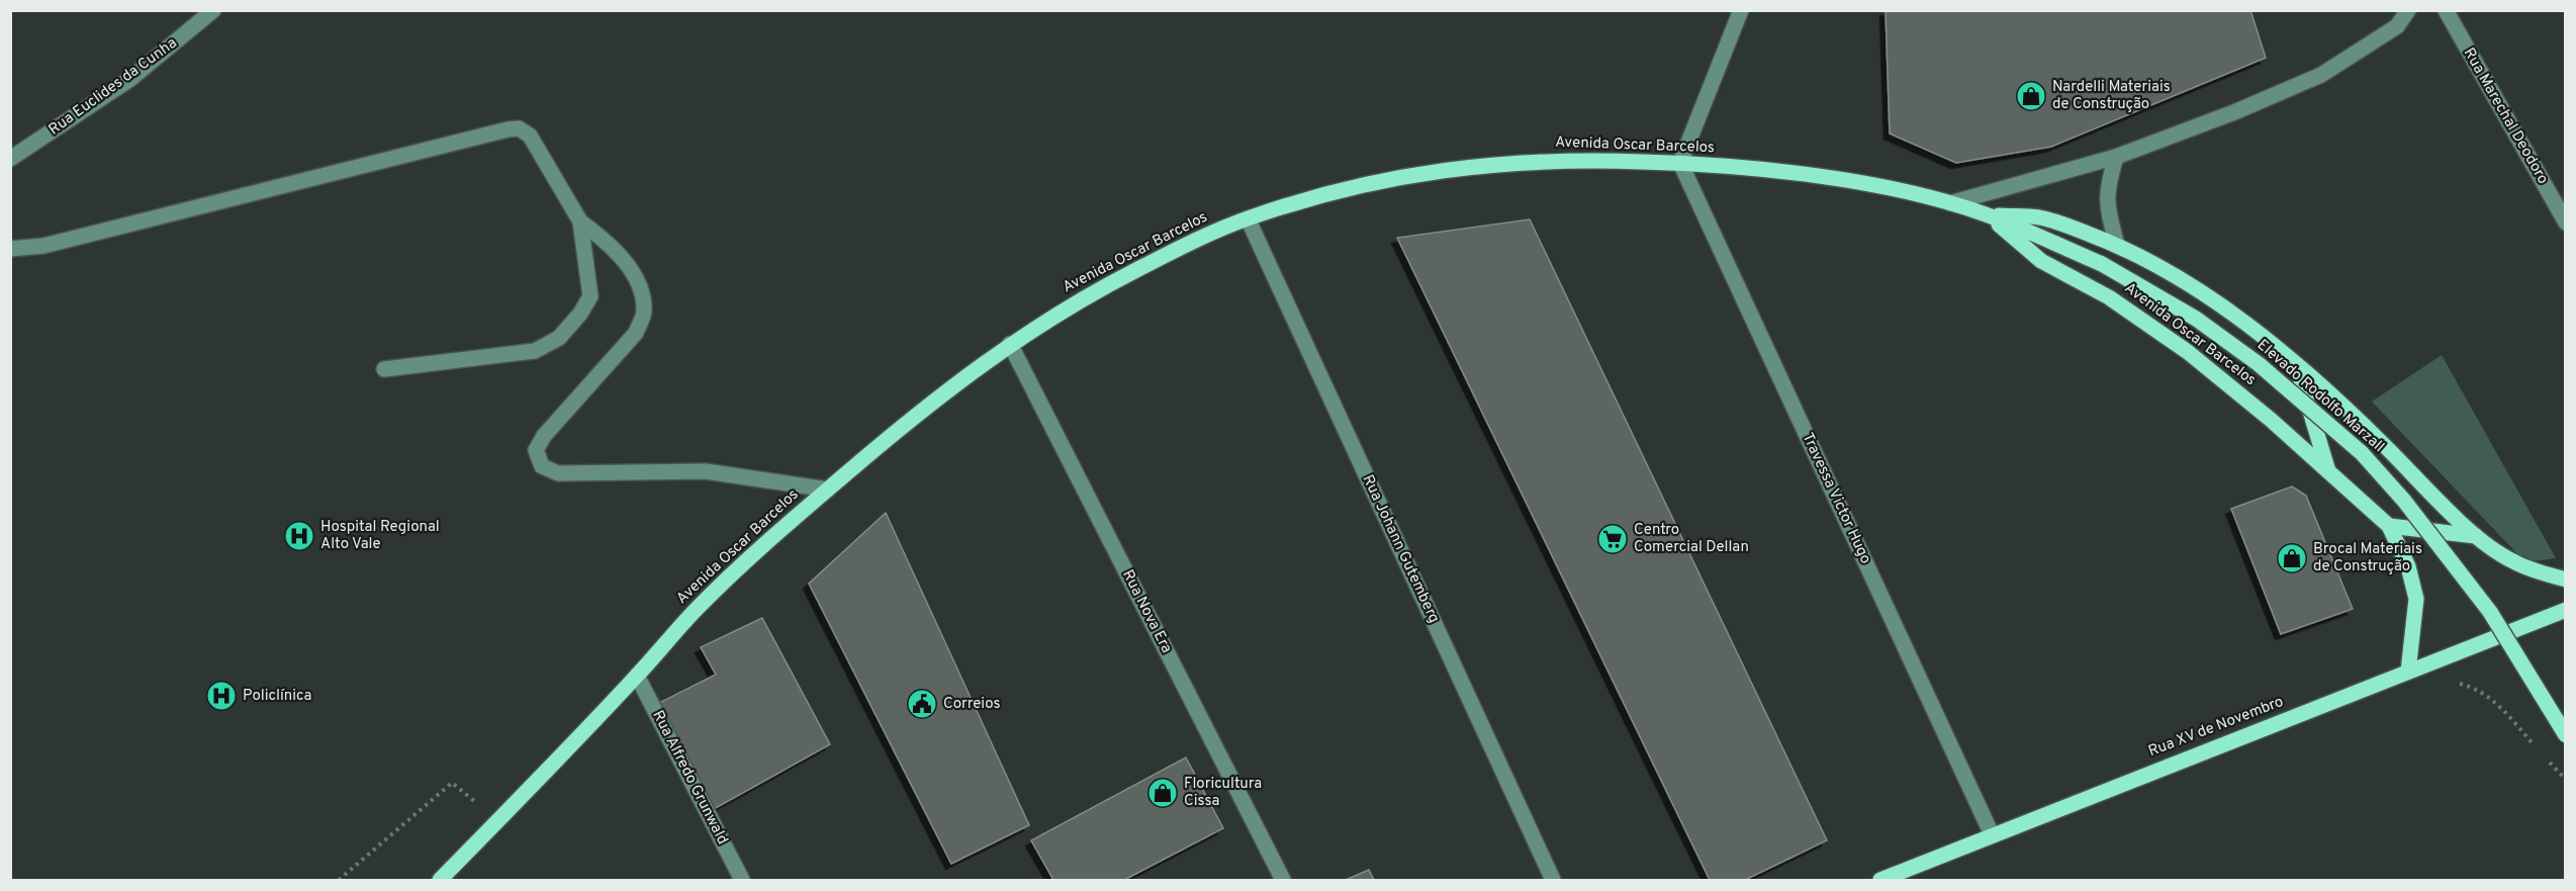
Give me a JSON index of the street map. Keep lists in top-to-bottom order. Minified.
{"streets":{"main road":["Avenida Oscar Barcelos","Elevado Rodolfo Marzall","Rua XV de Novembro"],"street":["Rua Euclides da Cunha","Rua Marechal Deodoro","Travessa Victor Hugo","Rua Johann Gutemberg","Rua Nova Era","Rua Alfredo Grunwald"]},"crossings":[["Avenida Oscar Barcelos","Elevado Rodolfo Marzall"],["Avenida Oscar Barcelos","Travessa Victor Hugo"],["Avenida Oscar Barcelos","Rua Johann Gutemberg"],["Avenida Oscar Barcelos","Rua Nova Era"],["Avenida Oscar Barcelos","Rua XV de Novembro"],["Avenida Oscar Barcelos","Rua Alfredo Grunwald"],["Travessa Victor Hugo","Rua XV de Novembro"]],"places":{"shop":["Nardelli Materiais de Construção","Brocal Materiais de Construção","Floricultura Cissa"],"hospital":["Hospital Regional Alto Vale","Policlínica"],"supermarket":["Centro Comercial Dellan"],"public building":["Correios"]}}
